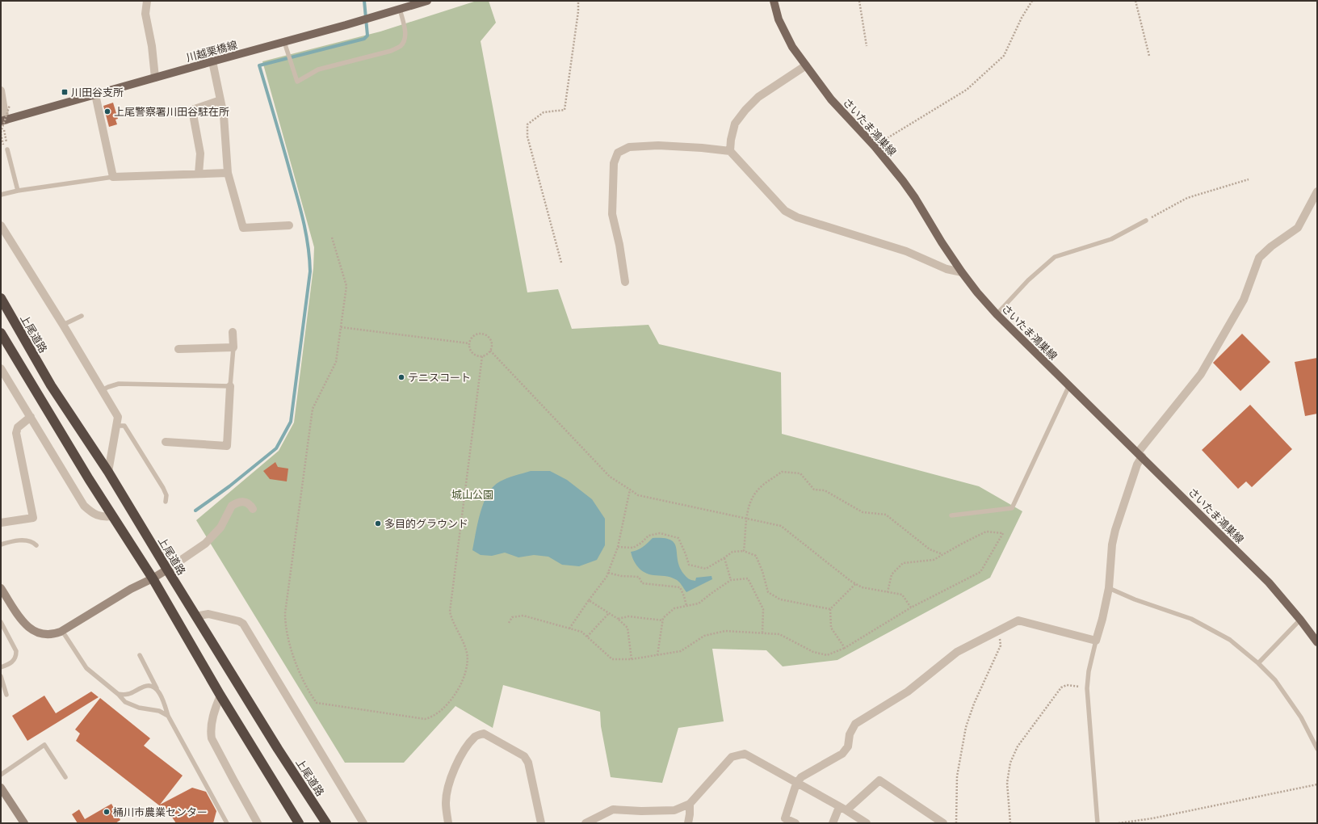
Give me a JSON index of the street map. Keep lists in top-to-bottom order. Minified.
{"streets":{"highway":["上尾道路"],"main road":["川越栗橋線","さいたま鴻巣線"]},"parks":["城山公園"],"places":{"transit":["川田谷支所"],"other":["上尾警察署川田谷駐在所","テニスコート","多目的グラウンド","桶川市農業センター"]}}
